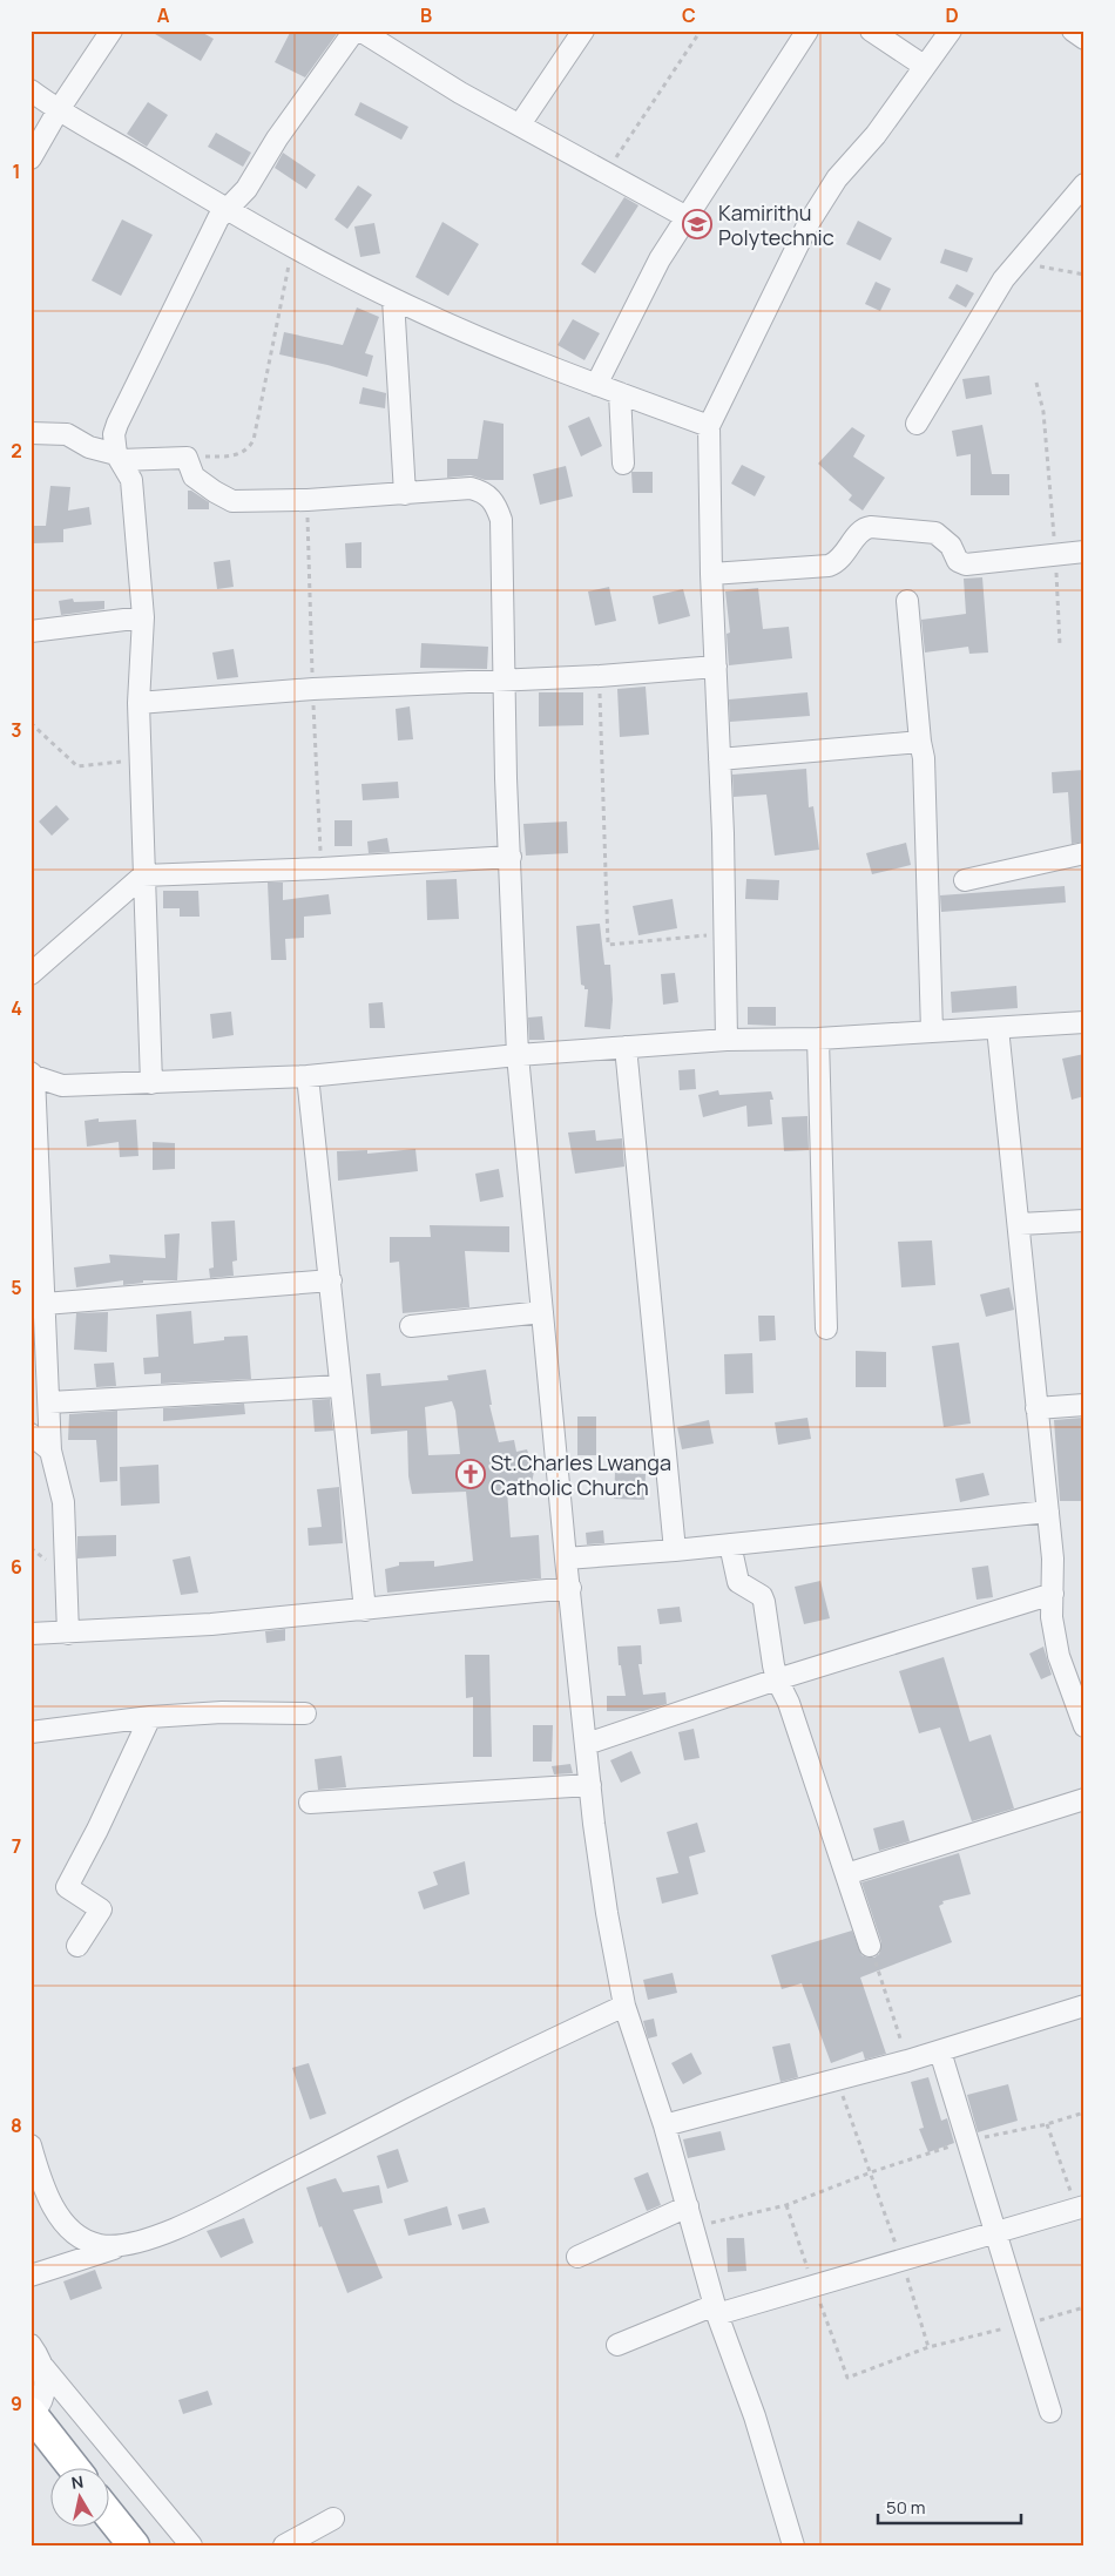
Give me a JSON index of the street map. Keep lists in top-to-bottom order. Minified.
{"places":{"school or university":["Kamirithu Polytechnic"],"church":["St.Charles Lwanga Catholic Church"]},"scale_bar":"50 m","north":"top","grid":{"columns":["A","B","C","D"],"rows":["1","2","3","4","5","6","7","8","9"]}}
